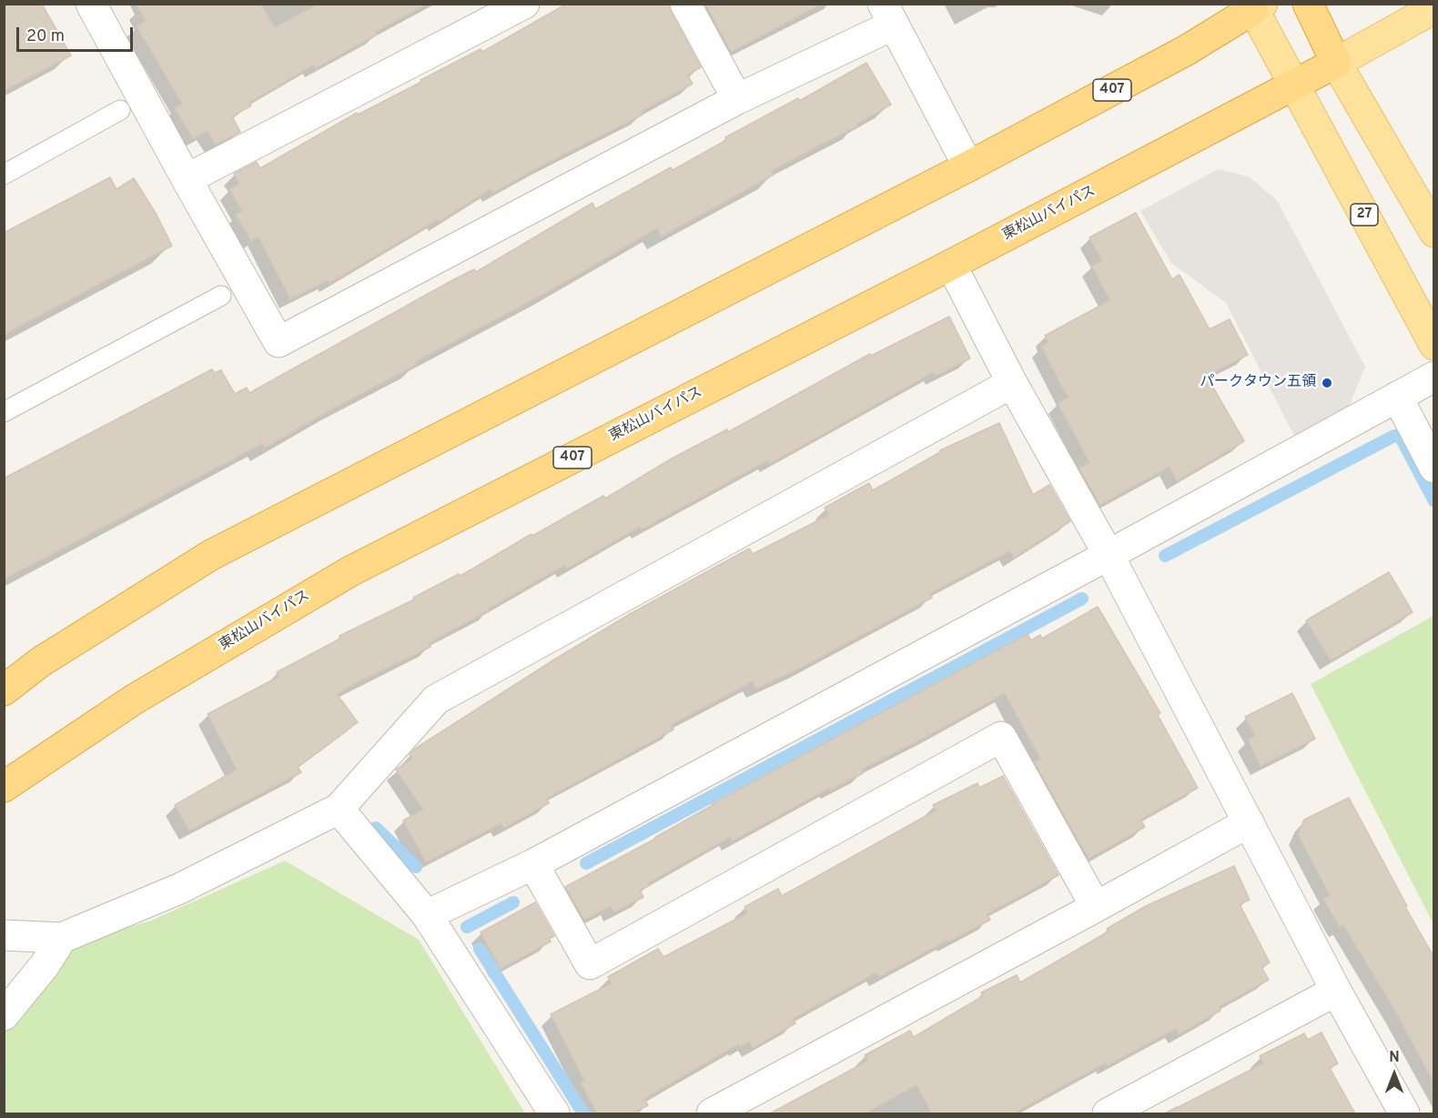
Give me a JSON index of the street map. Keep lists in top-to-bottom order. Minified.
{"streets":{"highway":["407","東松山バイパス"],"main road":["27"]},"crossings":[["407","27"],["東松山バイパス","27"]],"places":["パークタウン五領"],"scale_bar":"20 m","north":"top"}
